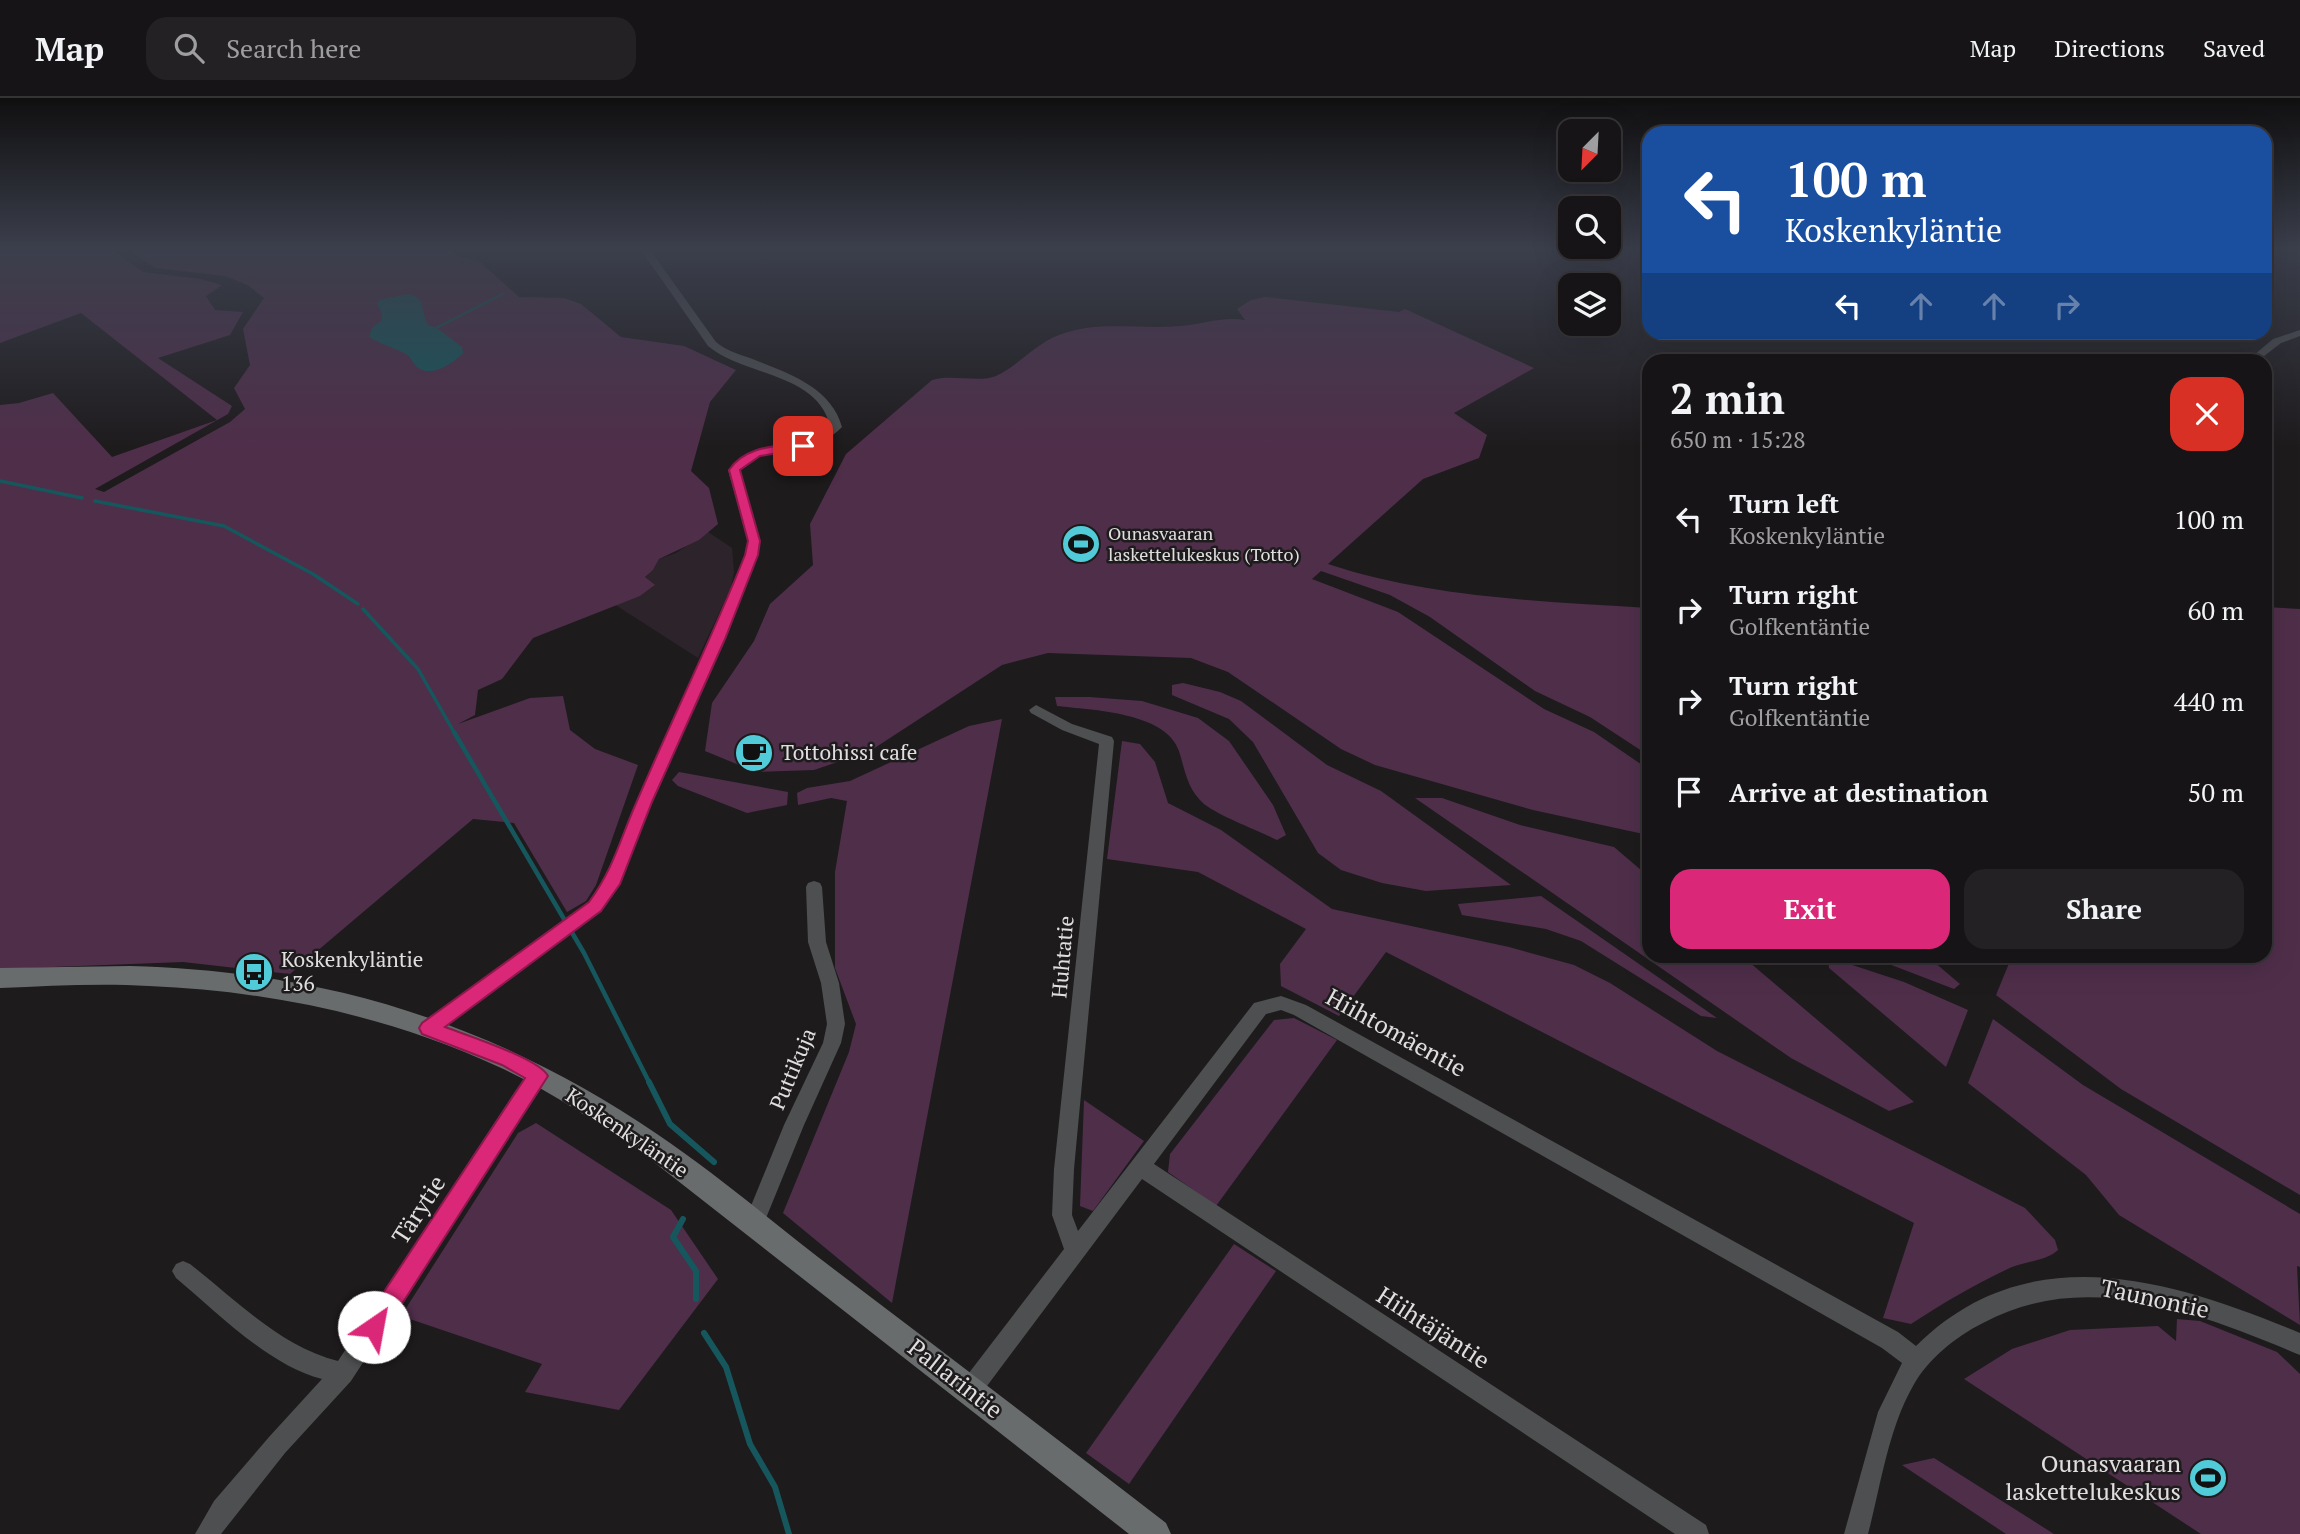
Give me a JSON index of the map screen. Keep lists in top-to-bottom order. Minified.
{"streets":{"street":["Huhtatie","Hiihtomäentie","Puttikuja","Koskenkyläntie","Tärytie","Taunontie","Hiihtäjäntie","Pallarintie"]},"crossings":[["Huhtatie","Hiihtomäentie"],["Hiihtomäentie","Taunontie"],["Hiihtomäentie","Hiihtäjäntie"],["Hiihtomäentie","Pallarintie"],["Puttikuja","Koskenkyläntie"],["Puttikuja","Pallarintie"],["Koskenkyläntie","Tärytie"],["Koskenkyläntie","Pallarintie"]],"places":{"sports":["Ounasvaaran laskettelukeskus (Totto)","Ounasvaaran laskettelukeskus"],"cafe":["Tottohissi cafe"],"bus stop":["Koskenkyläntie 136"]},"north":"bottom left","page":{"header":"Map","search":"Search here","nav":["Map","Directions","Saved"],"turn":["100 m","Koskenkyläntie"],"heading":["2 min","650 m · 15:28"],"list":[{"name":"Turn left","note":"Koskenkyläntie","value":"100 m"},{"name":"Turn right","note":"Golfkentäntie","value":"60 m"},{"name":"Turn right","note":"Golfkentäntie","value":"440 m"},{"name":"Arrive at destination","value":"50 m"}],"buttons":["Exit","Share"]}}
